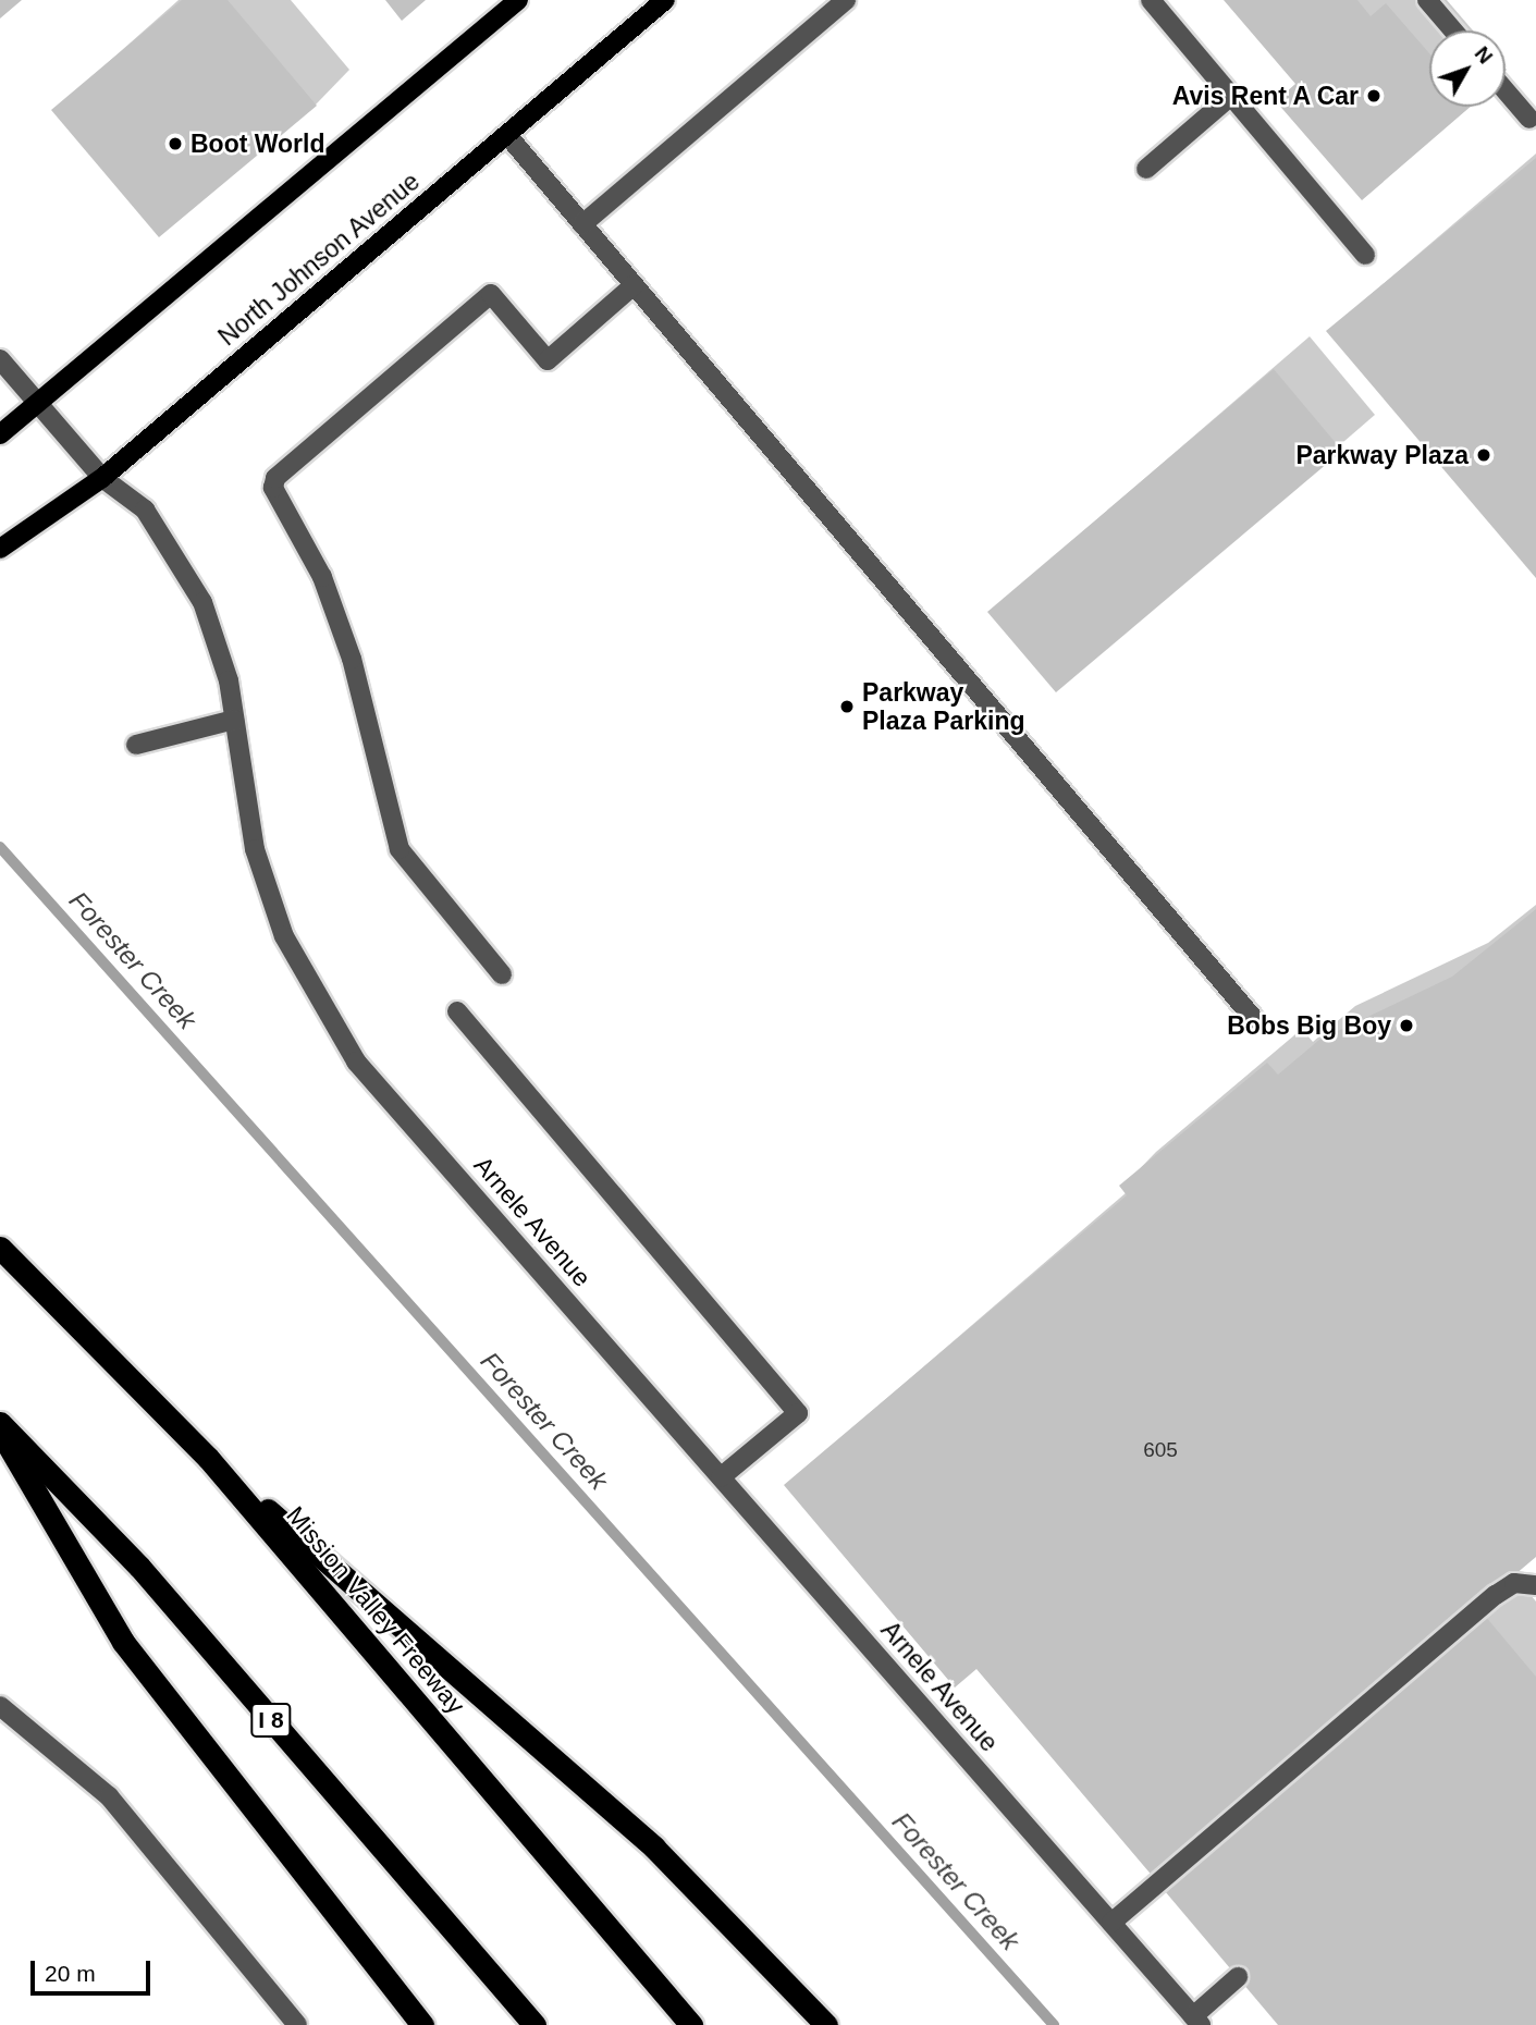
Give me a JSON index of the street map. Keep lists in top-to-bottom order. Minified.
{"streets":{"highway":["Mission Valley Freeway","I 8"],"main road":["North Johnson Avenue"],"street":["Arnele Avenue"]},"crossings":[["North Johnson Avenue","Arnele Avenue"]],"water":["Forester Creek"],"places":["Avis Rent A Car","Boot World","Parkway Plaza","Parkway Plaza Parking","Bobs Big Boy"],"house_numbers":["605"],"scale_bar":"20 m","north":"top right"}
